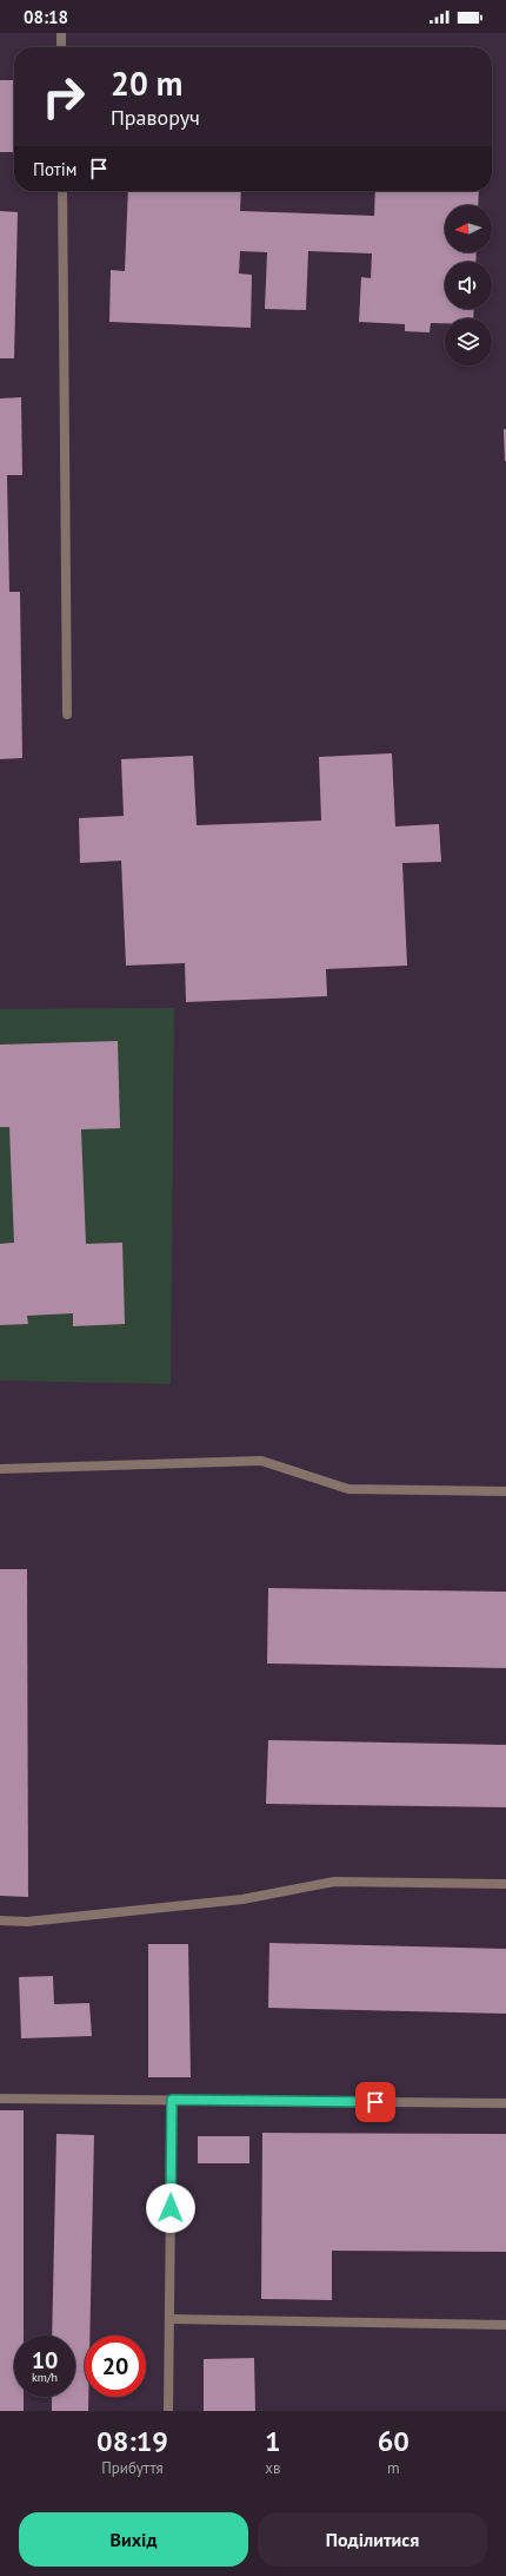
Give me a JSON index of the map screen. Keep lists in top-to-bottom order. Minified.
{"north":"left","page":{"status":"08:18","turn":["20 m","Праворуч"],"then":"Потім","speed":"10 km/h","limit":"20","eta":["08:19","Прибуття","1","хв","60","m"],"buttons":["Вихід","Поділитися"]}}
